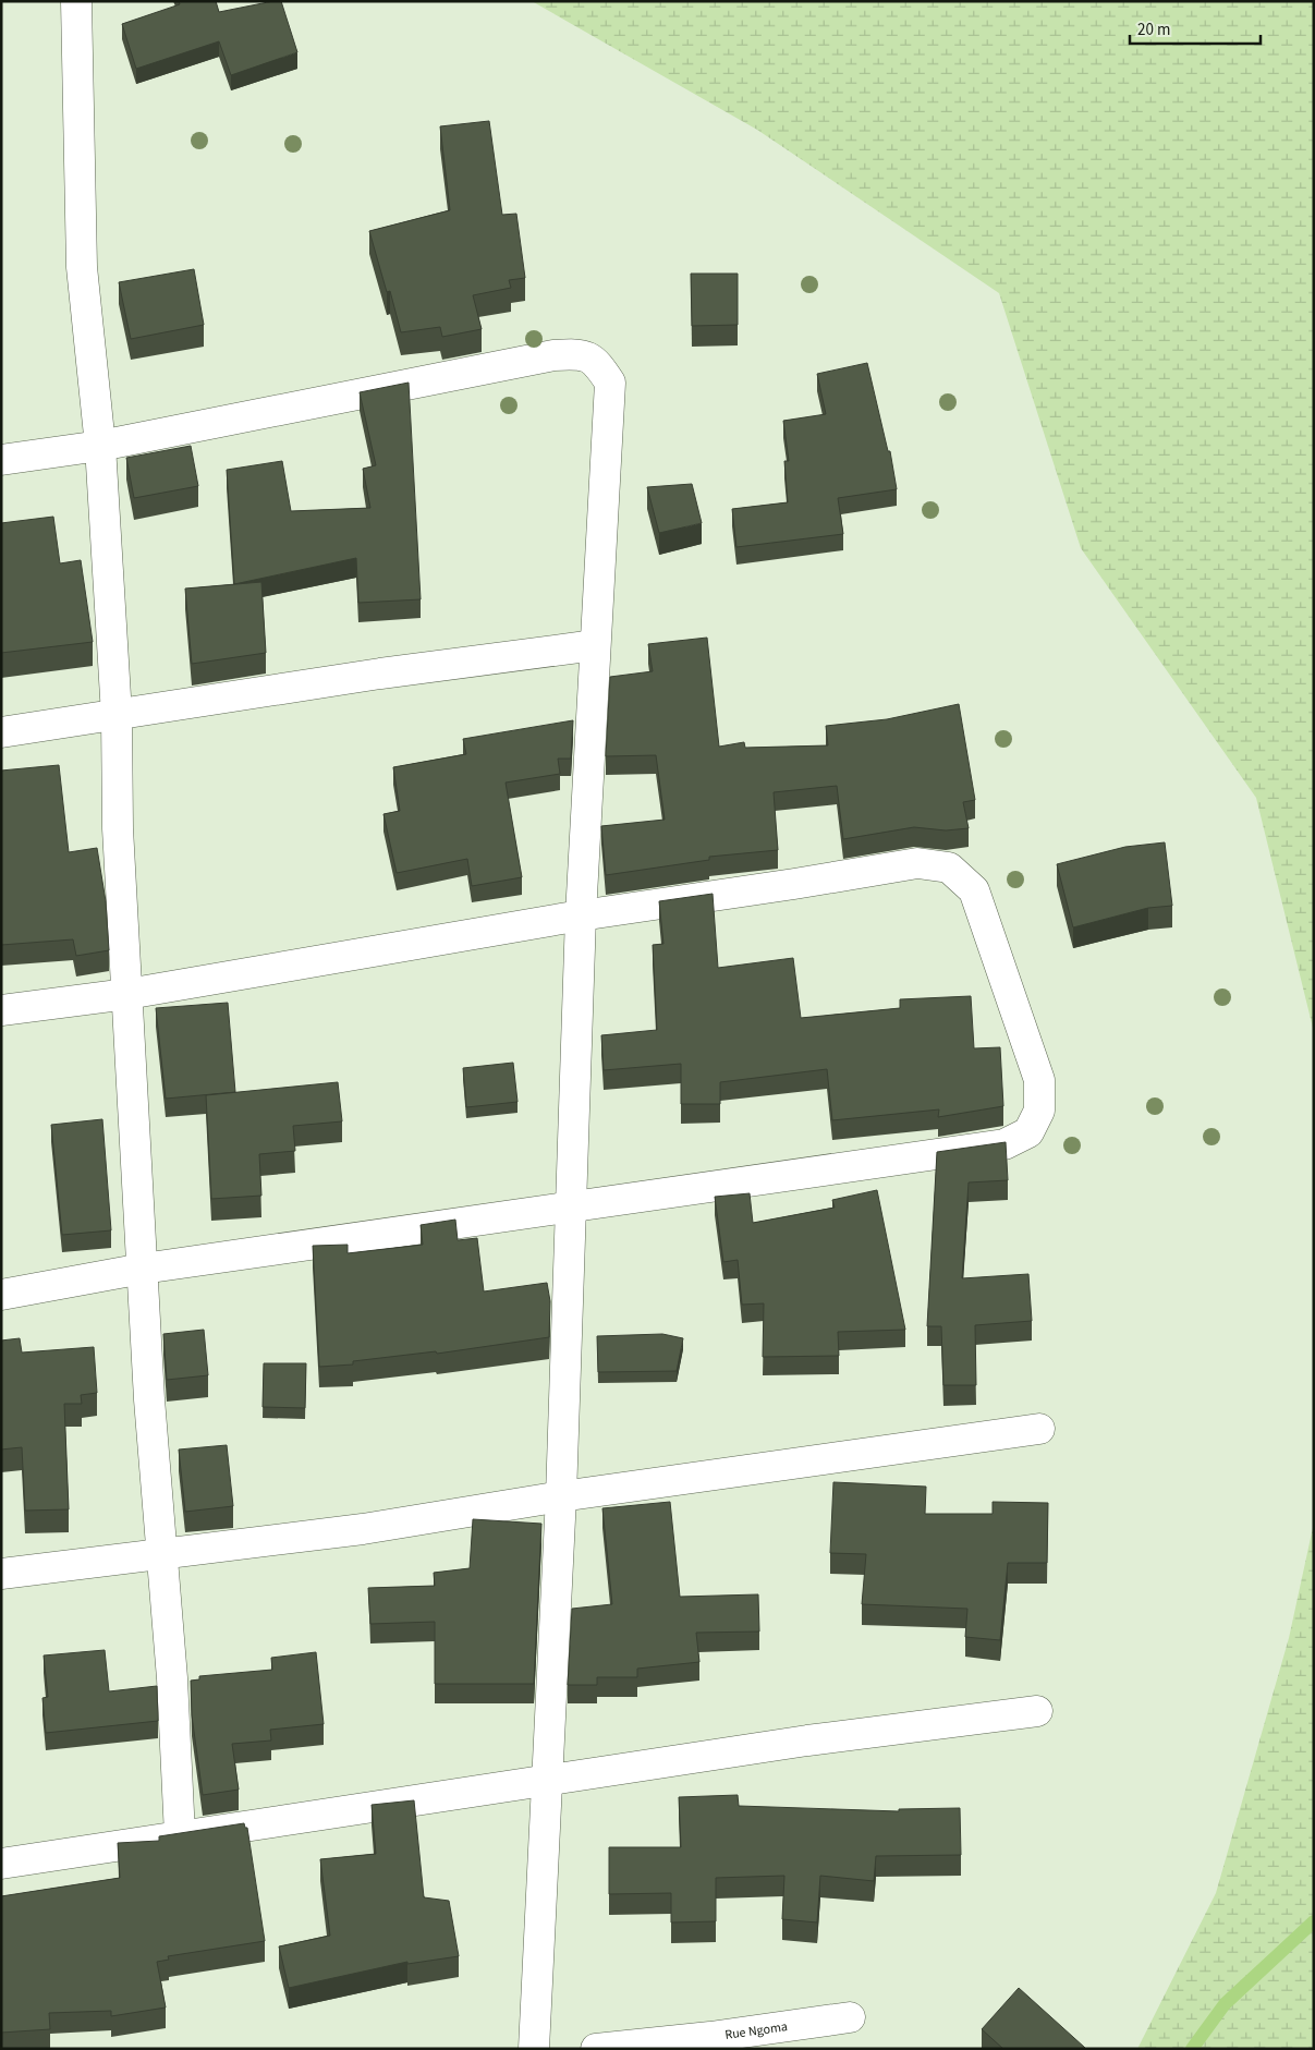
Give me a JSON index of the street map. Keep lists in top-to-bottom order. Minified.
{"streets":{"street":["Rue Ngoma"]},"scale_bar":"20 m"}
